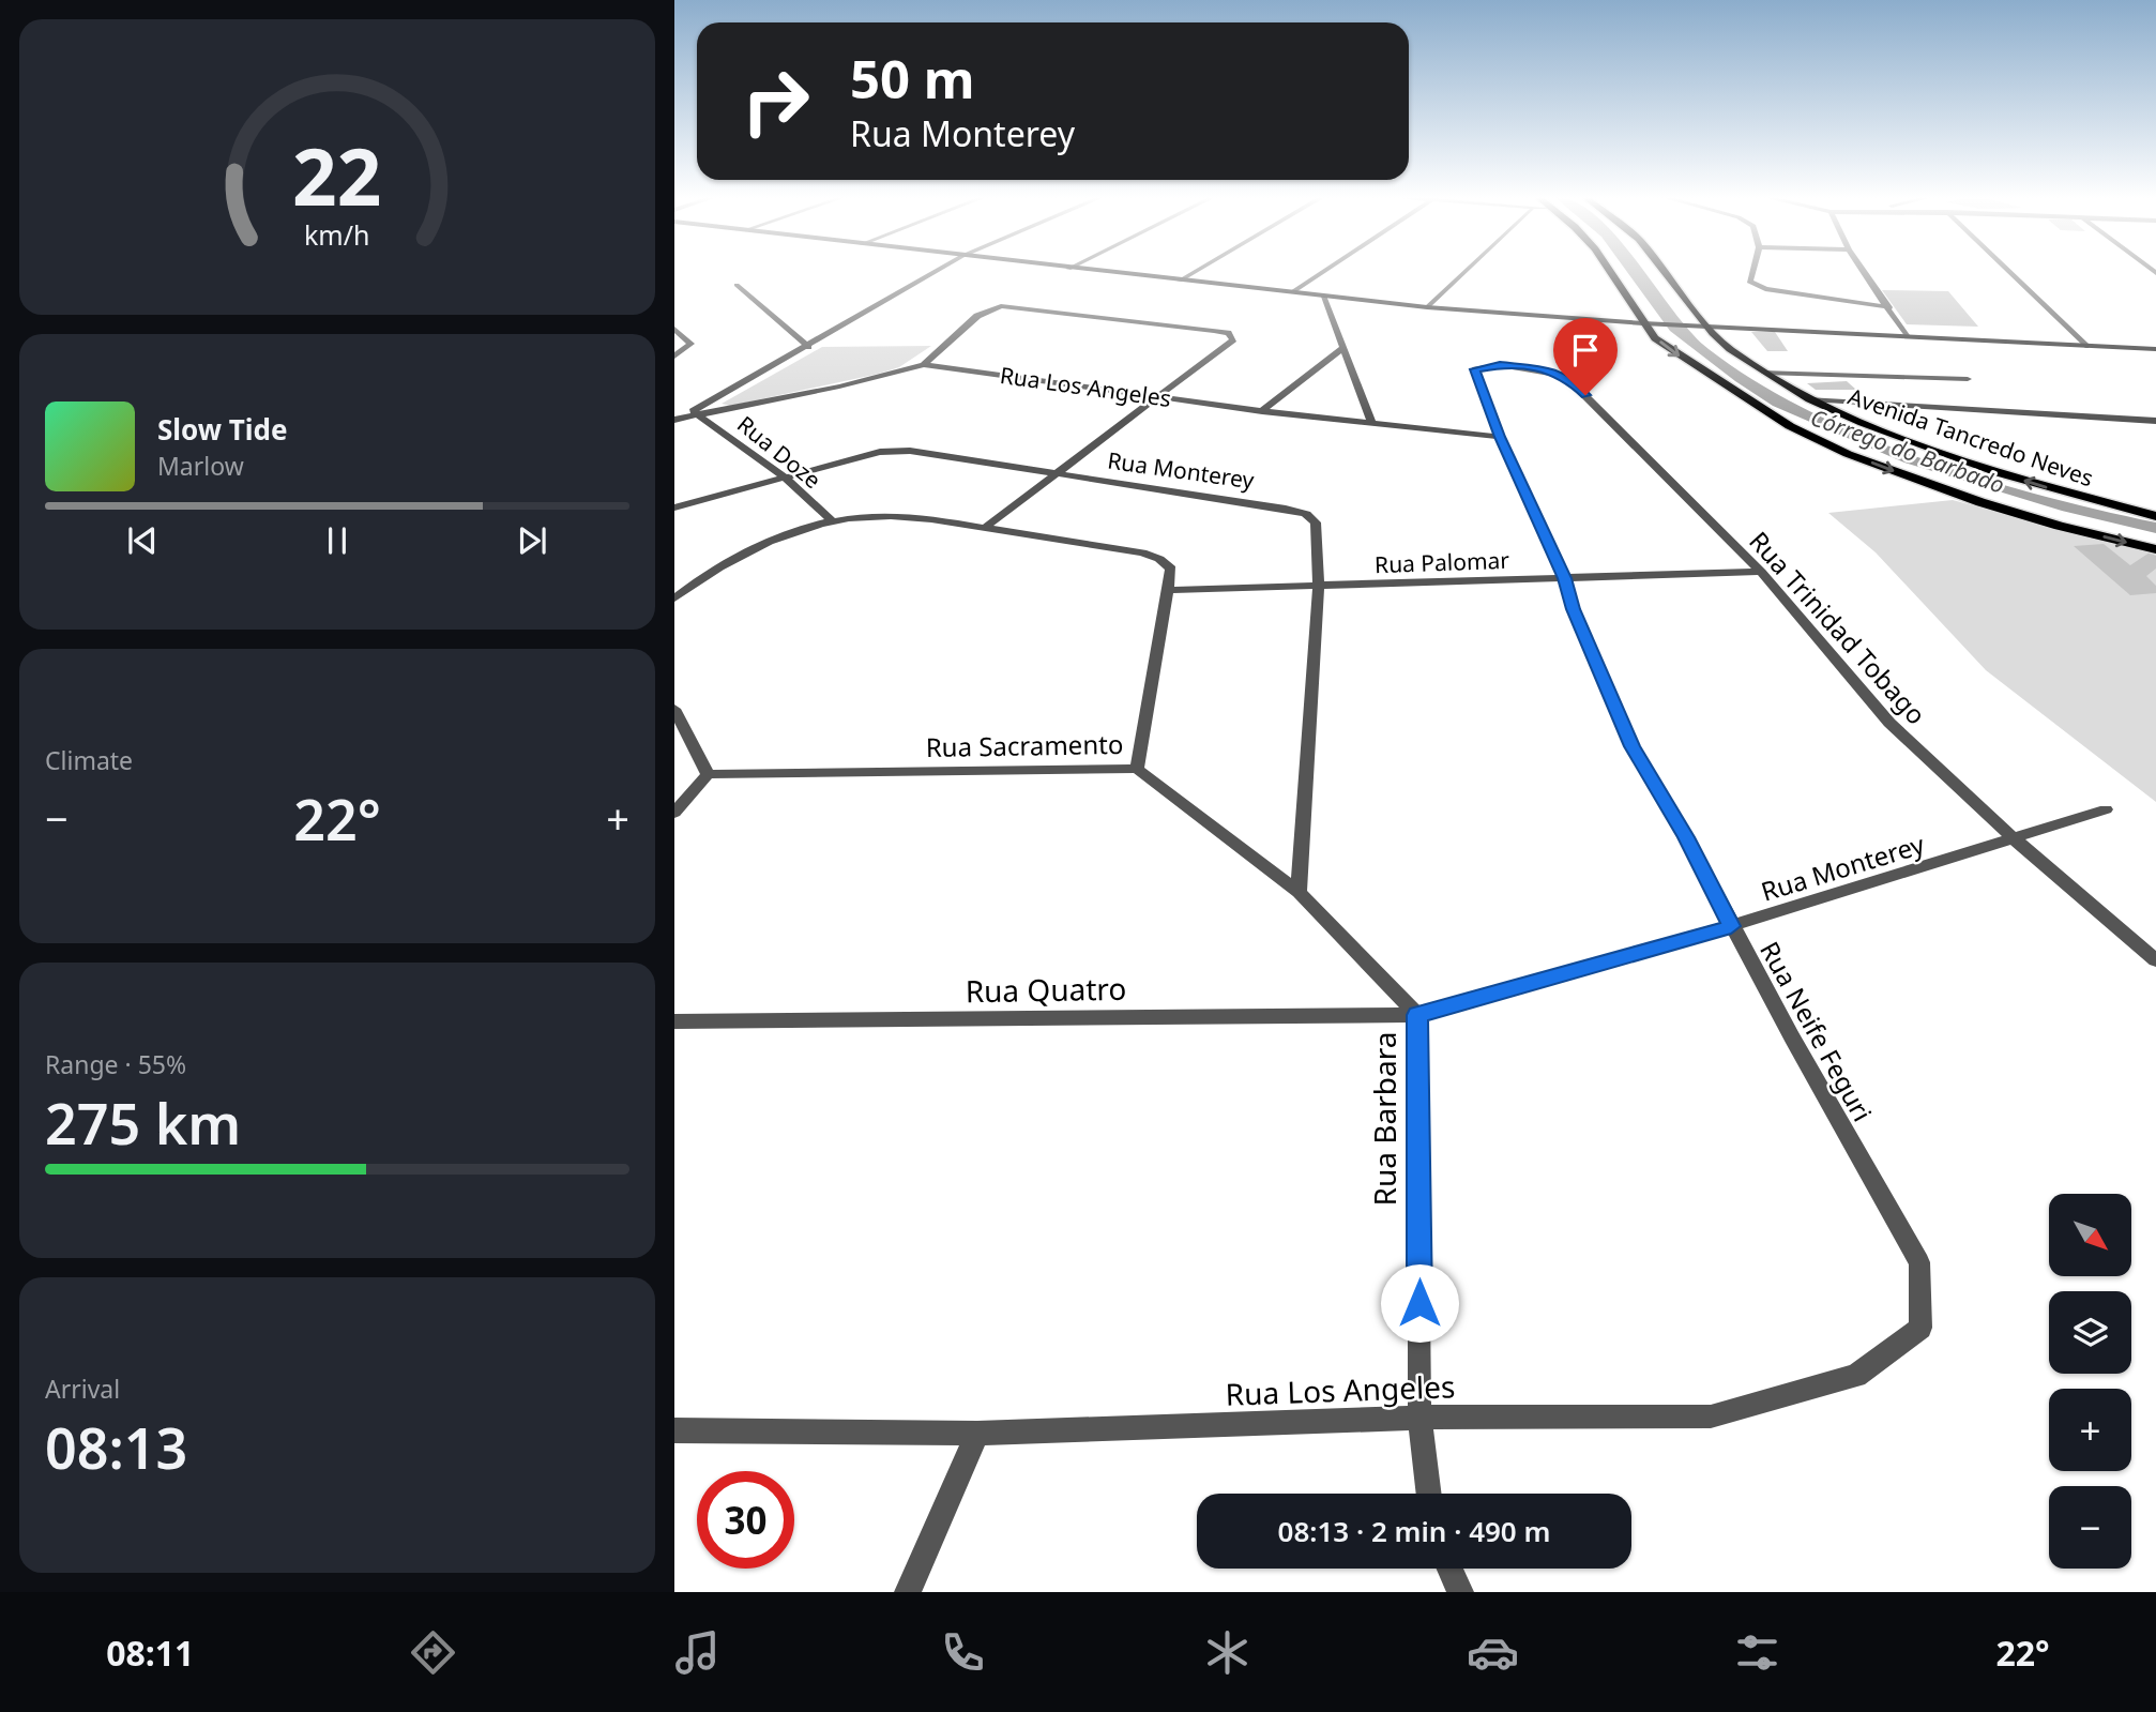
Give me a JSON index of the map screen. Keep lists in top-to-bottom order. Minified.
{"streets":{"main road":["Avenida Tancredo Neves"],"street":["Rua Los Angeles","Rua Doze","Rua Monterey","Rua Palomar","Rua Trinidad Tobago","Rua Sacramento","Rua Quatro","Rua Neife Feguri","Rua Barbara"]},"crossings":[["Rua Los Angeles","Rua Doze"],["Rua Los Angeles","Rua Neife Feguri"],["Rua Los Angeles","Rua Barbara"],["Rua Doze","Rua Monterey"],["Rua Monterey","Rua Palomar"],["Rua Monterey","Rua Trinidad Tobago"],["Rua Monterey","Rua Quatro"],["Rua Monterey","Rua Neife Feguri"],["Rua Monterey","Rua Barbara"],["Rua Palomar","Rua Trinidad Tobago"],["Rua Palomar","Rua Sacramento"],["Rua Palomar","Rua Neife Feguri"],["Rua Trinidad Tobago","Rua Neife Feguri"],["Rua Sacramento","Rua Barbara"],["Rua Quatro","Rua Barbara"]],"water":["Córrego do Barbado"],"north":"bottom right","page":{"turn":["50 m","Rua Monterey"],"song":["Slow Tide","Marlow"],"tile":["Climate",["Range · 55%","275 km"],["Arrival","08:13"]],"heat":["−","22°","+"],"map_buttons":["+","−"],"limit":"30","trip":"08:13 · 2 min · 490 m","tabs":["08:11","22°"],"gauge":["22","km/h"]}}
